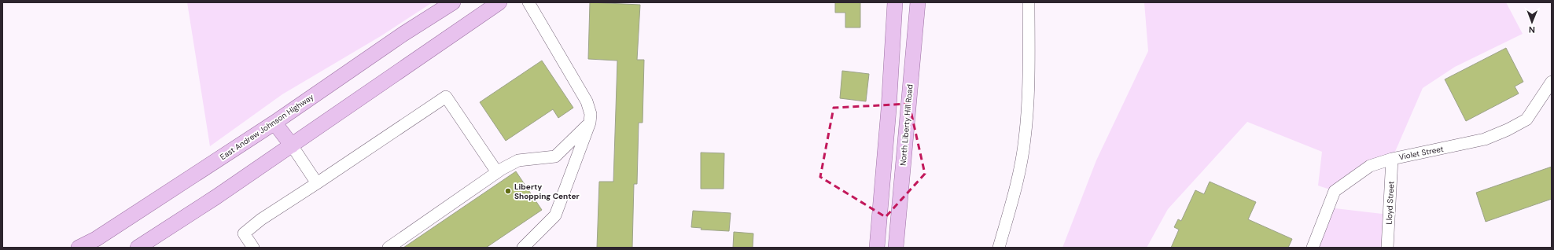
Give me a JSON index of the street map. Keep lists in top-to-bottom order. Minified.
{"streets":{"main road":["North Liberty Hill Road","East Andrew Johnson Highway"],"street":["Violet Street","Lloyd Street"]},"crossings":[["Violet Street","Lloyd Street"]],"places":["Liberty Shopping Center"],"north":"bottom"}
